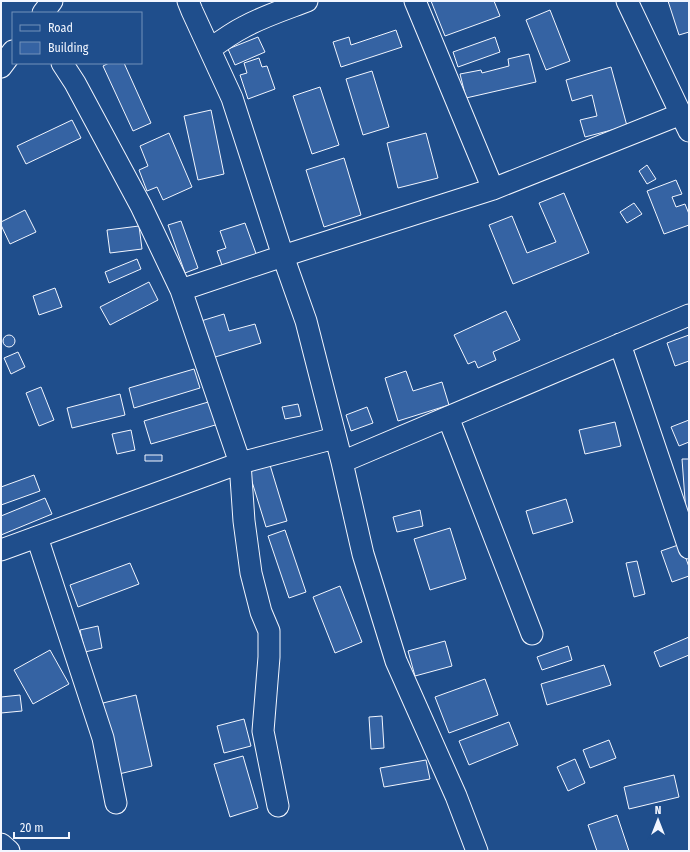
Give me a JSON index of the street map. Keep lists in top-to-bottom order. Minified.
{"legend":["Road","Building"],"scale_bar":"20 m","north":"top"}
